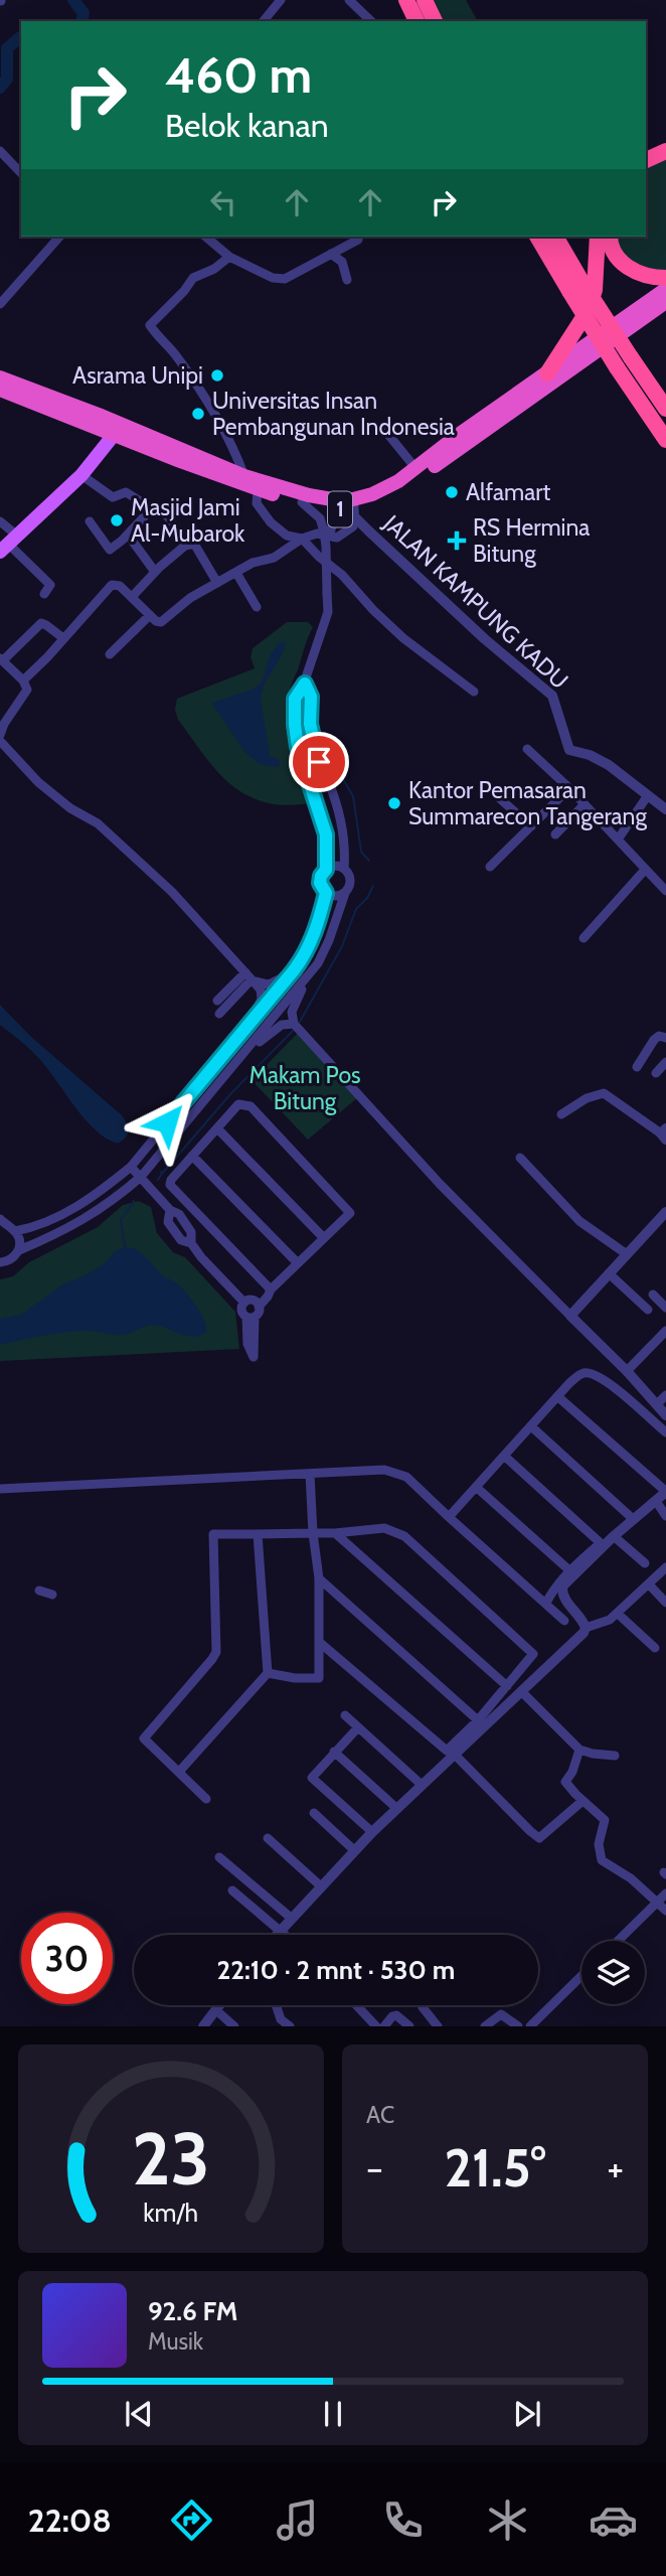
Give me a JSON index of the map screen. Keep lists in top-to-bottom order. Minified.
{"streets":{"highway":["1"],"street":["JALAN KAMPUNG KADU"]},"crossings":[["1","JALAN KAMPUNG KADU"]],"parks":["Makam Pos Bitung"],"places":{"other":["Asrama Unipi","Universitas Insan Pembangunan Indonesia","Alfamart","Masjid Jami Al-Mubarok","Kantor Pemasaran Summarecon Tangerang"],"health":["RS Hermina Bitung"]},"page":{"turn":["460 m","Belok kanan"],"limit":"30","trip":"22:10 · 2 mnt · 530 m","tile":"AC","heat":["−","21.5°","+"],"song":["92.6 FM","Musik"],"tabs":"22:08","gauge":["23","km/h"]}}
